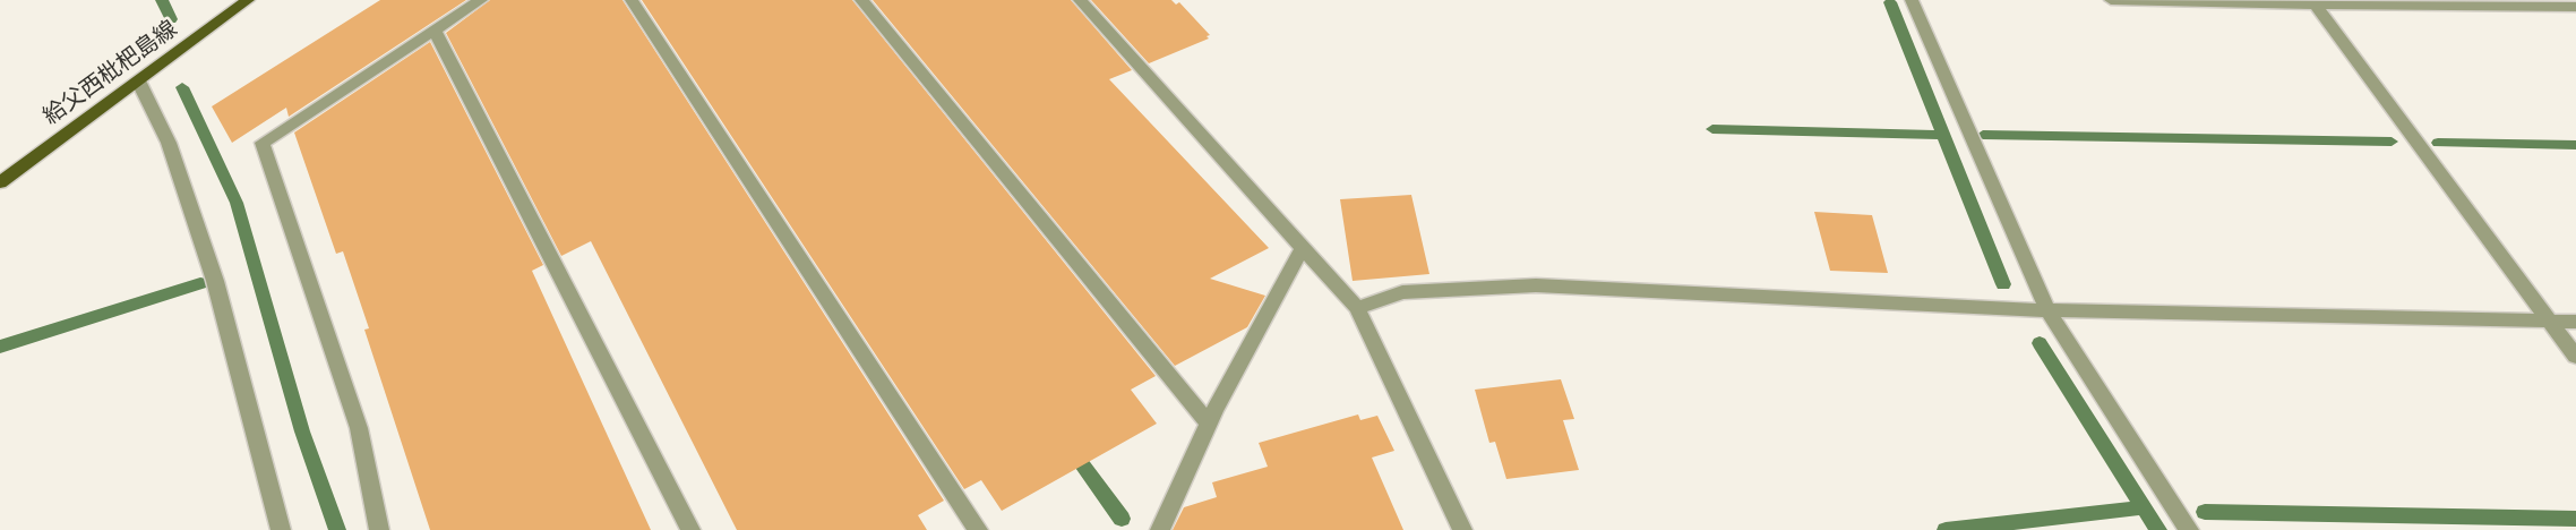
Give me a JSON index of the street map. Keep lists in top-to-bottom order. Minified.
{"streets":{"main road":["給父西枇杷島線"]}}
